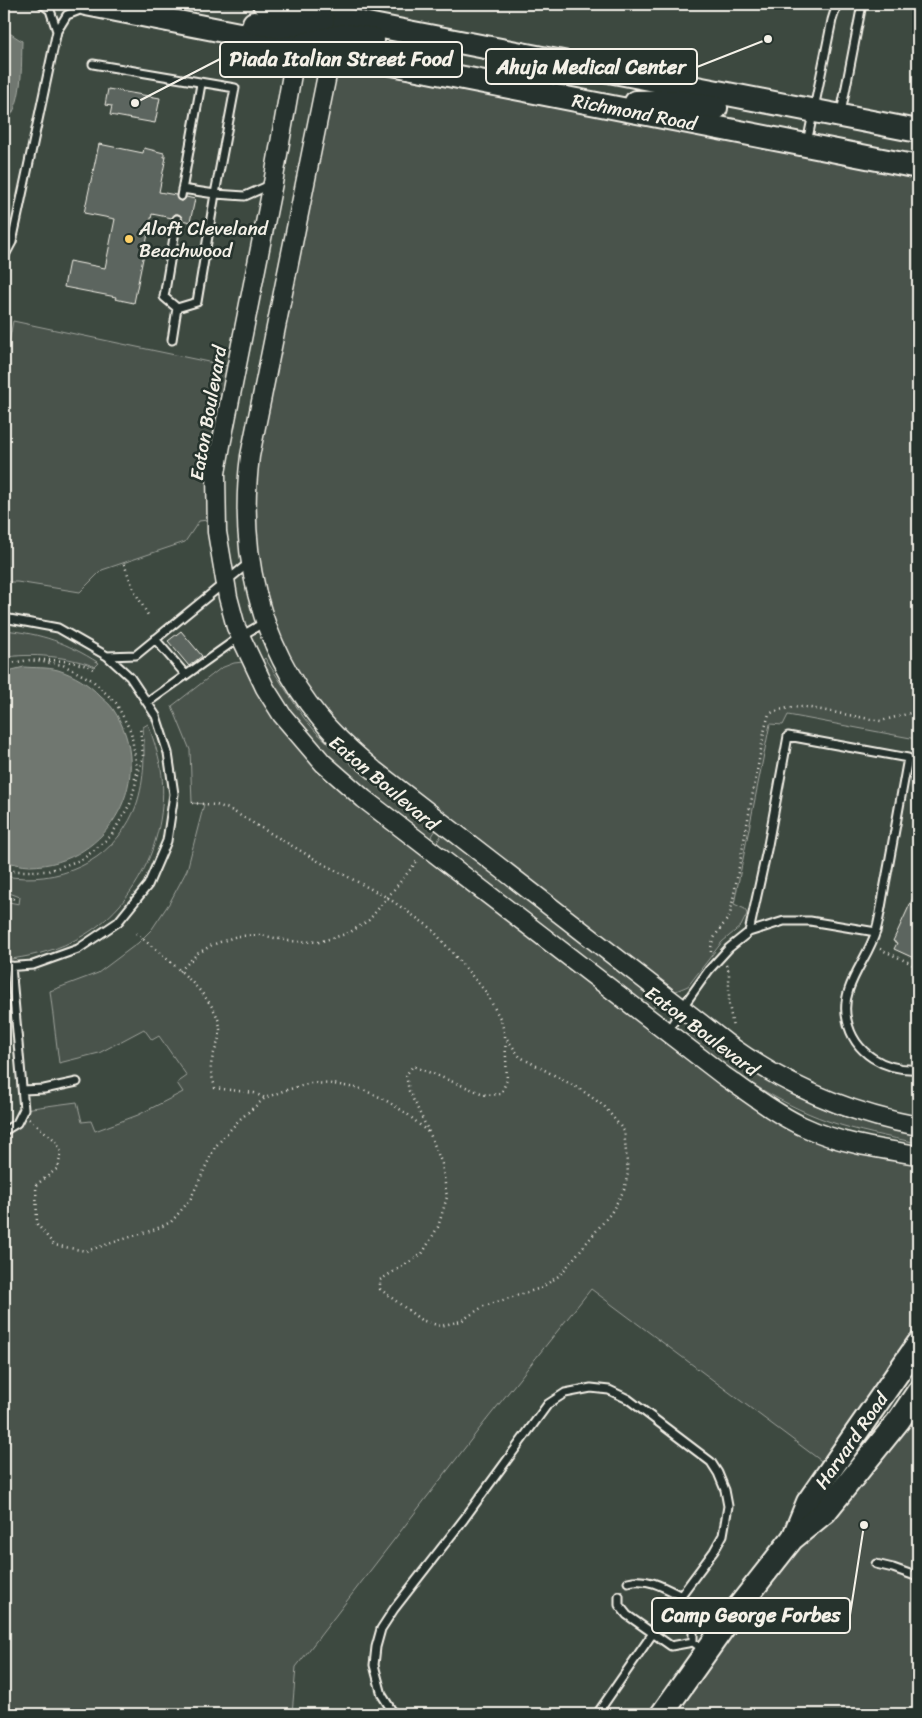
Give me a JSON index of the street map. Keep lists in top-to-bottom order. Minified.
{"streets":{"main road":["Richmond Road","Harvard Road"],"street":["Eaton Boulevard"]},"crossings":[["Richmond Road","Eaton Boulevard"]],"places":["Ahuja Medical Center","Piada Italian Street Food","Aloft Cleveland Beachwood","Camp George Forbes"]}
